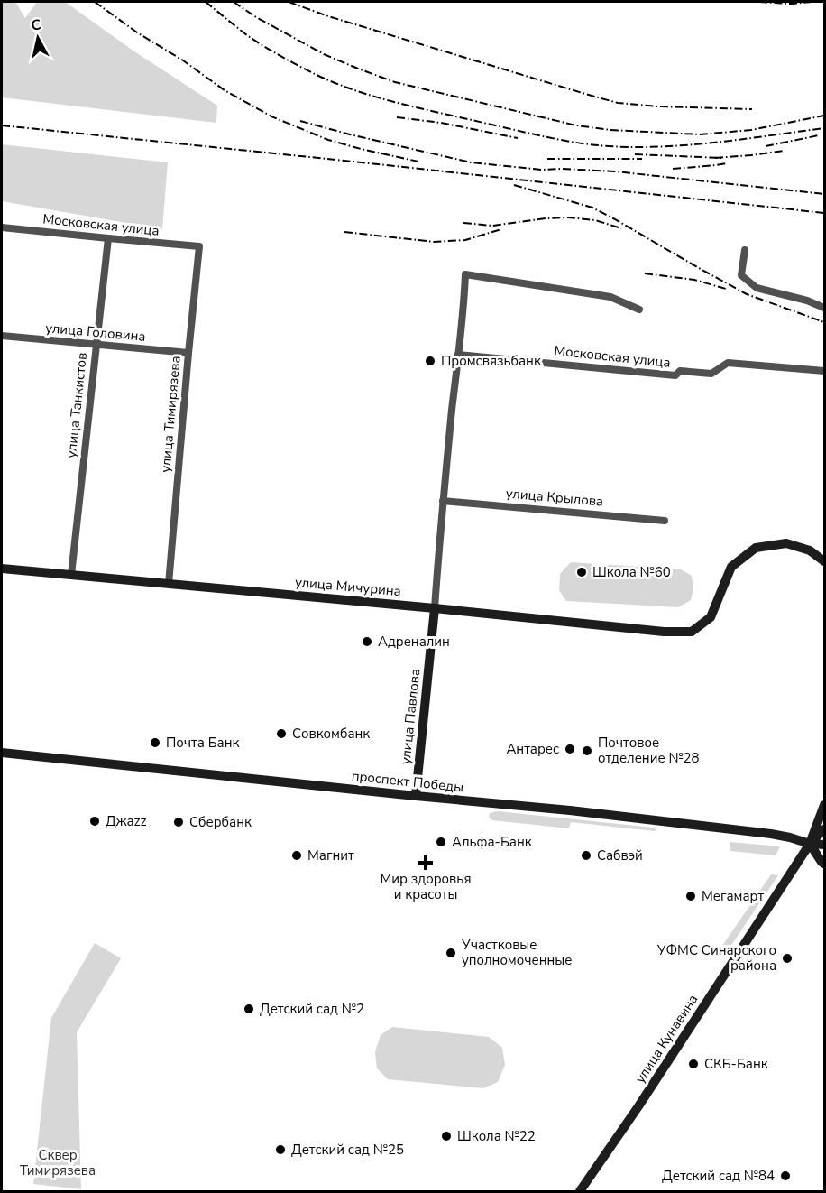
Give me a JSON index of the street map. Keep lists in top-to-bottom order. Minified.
{"streets":{"main road":["улица Мичурина","улица Павлова","проспект Победы","улица Кунавина"],"street":["Московская улица","улица Головина","улица Танкистов","улица Тимирязева","улица Крылова"]},"crossings":[["Московская улица","улица Танкистов"],["Московская улица","улица Тимирязева"],["улица Головина","улица Танкистов"],["улица Головина","улица Тимирязева"],["улица Танкистов","улица Мичурина"],["улица Тимирязева","улица Мичурина"],["улица Мичурина","улица Павлова"],["улица Павлова","проспект Победы"],["проспект Победы","улица Кунавина"]],"parks":["Сквер Тимирязева"],"places":{"other":["Промсвязьбанк","Школа №60","Адреналин","Совкомбанк","Почта Банк","Антарес","Почтовое отделение №28","Джаzz","Сбербанк","Альфа-Банк","Магнит","Сабвэй","Мегамарт","Участковые уполномоченные","УФМС Синарского района","Детский сад №2","СКБ-Банк","Школа №22","Детский сад №25","Детский сад №84"],"health":["Мир здоровья и красоты"]},"north":"top"}
